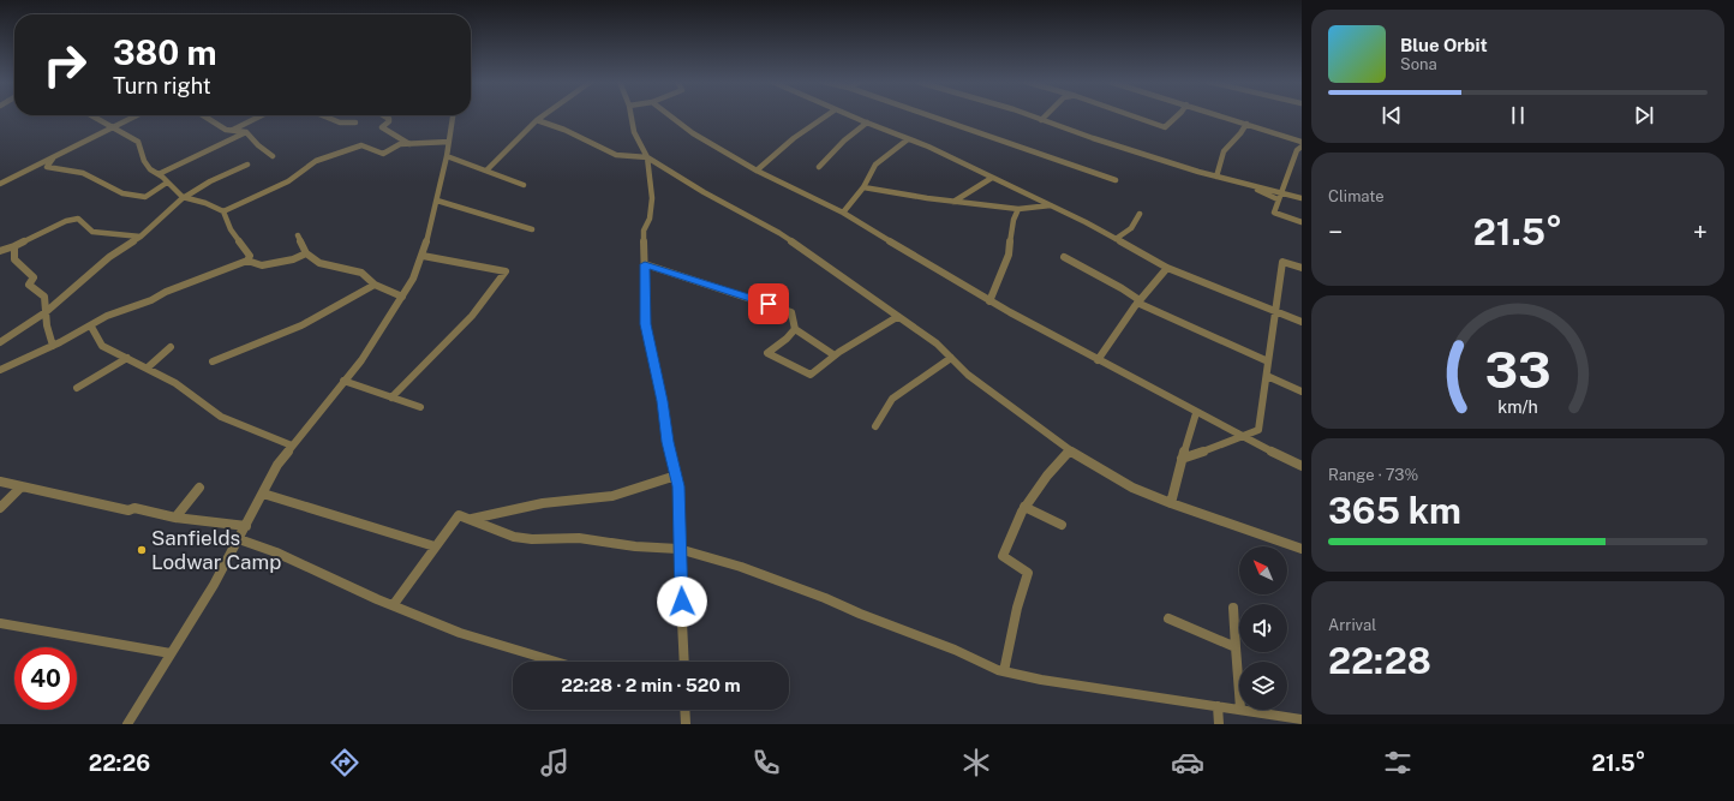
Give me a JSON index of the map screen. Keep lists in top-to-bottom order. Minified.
{"places":["Sanfields Lodwar Camp"],"north":"top left","page":{"turn":["380 m","Turn right"],"song":["Blue Orbit","Sona"],"tile":["Climate",["Range · 73%","365 km"],["Arrival","22:28"]],"heat":["−","21.5°","+"],"limit":"40","trip":"22:28 · 2 min · 520 m","tabs":["22:26","21.5°"],"gauge":["33","km/h"]}}
